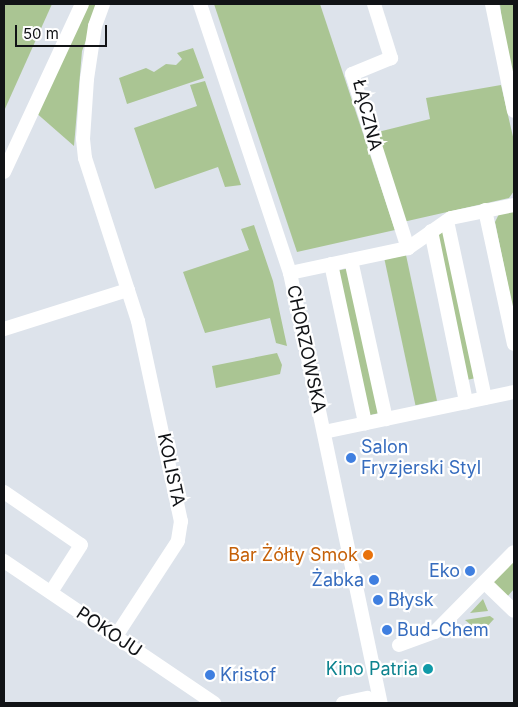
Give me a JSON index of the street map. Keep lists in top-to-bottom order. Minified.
{"streets":{"street":["ŁĄCZNA","CHORZOWSKA","KOLISTA","POKOJU"]},"crossings":[["KOLISTA","POKOJU"]],"places":["Salon Fryzjerski Styl","Bar Żółty Smok","Eko","Żabka","Błysk","Bud-Chem","Kino Patria","Kristof"],"scale_bar":"50 m"}
